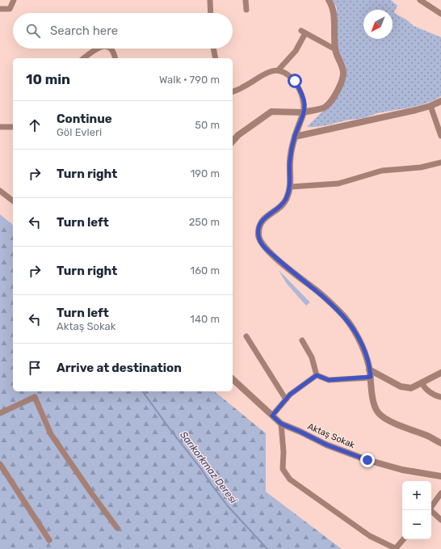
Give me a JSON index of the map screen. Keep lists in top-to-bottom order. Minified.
{"streets":{"street":["Aktaş Sokak"]},"water":["Sarıkorkmaz Deresi"],"north":"bottom left","page":{"search":"Search here","heading":["10 min","Walk · 790 m"],"list":[["Continue","Göl Evleri","50 m"],["Turn right","190 m"],["Turn left","250 m"],["Turn right","160 m"],["Turn left","Aktaş Sokak","140 m"],"Arrive at destination"],"map_buttons":["+","−"]}}
